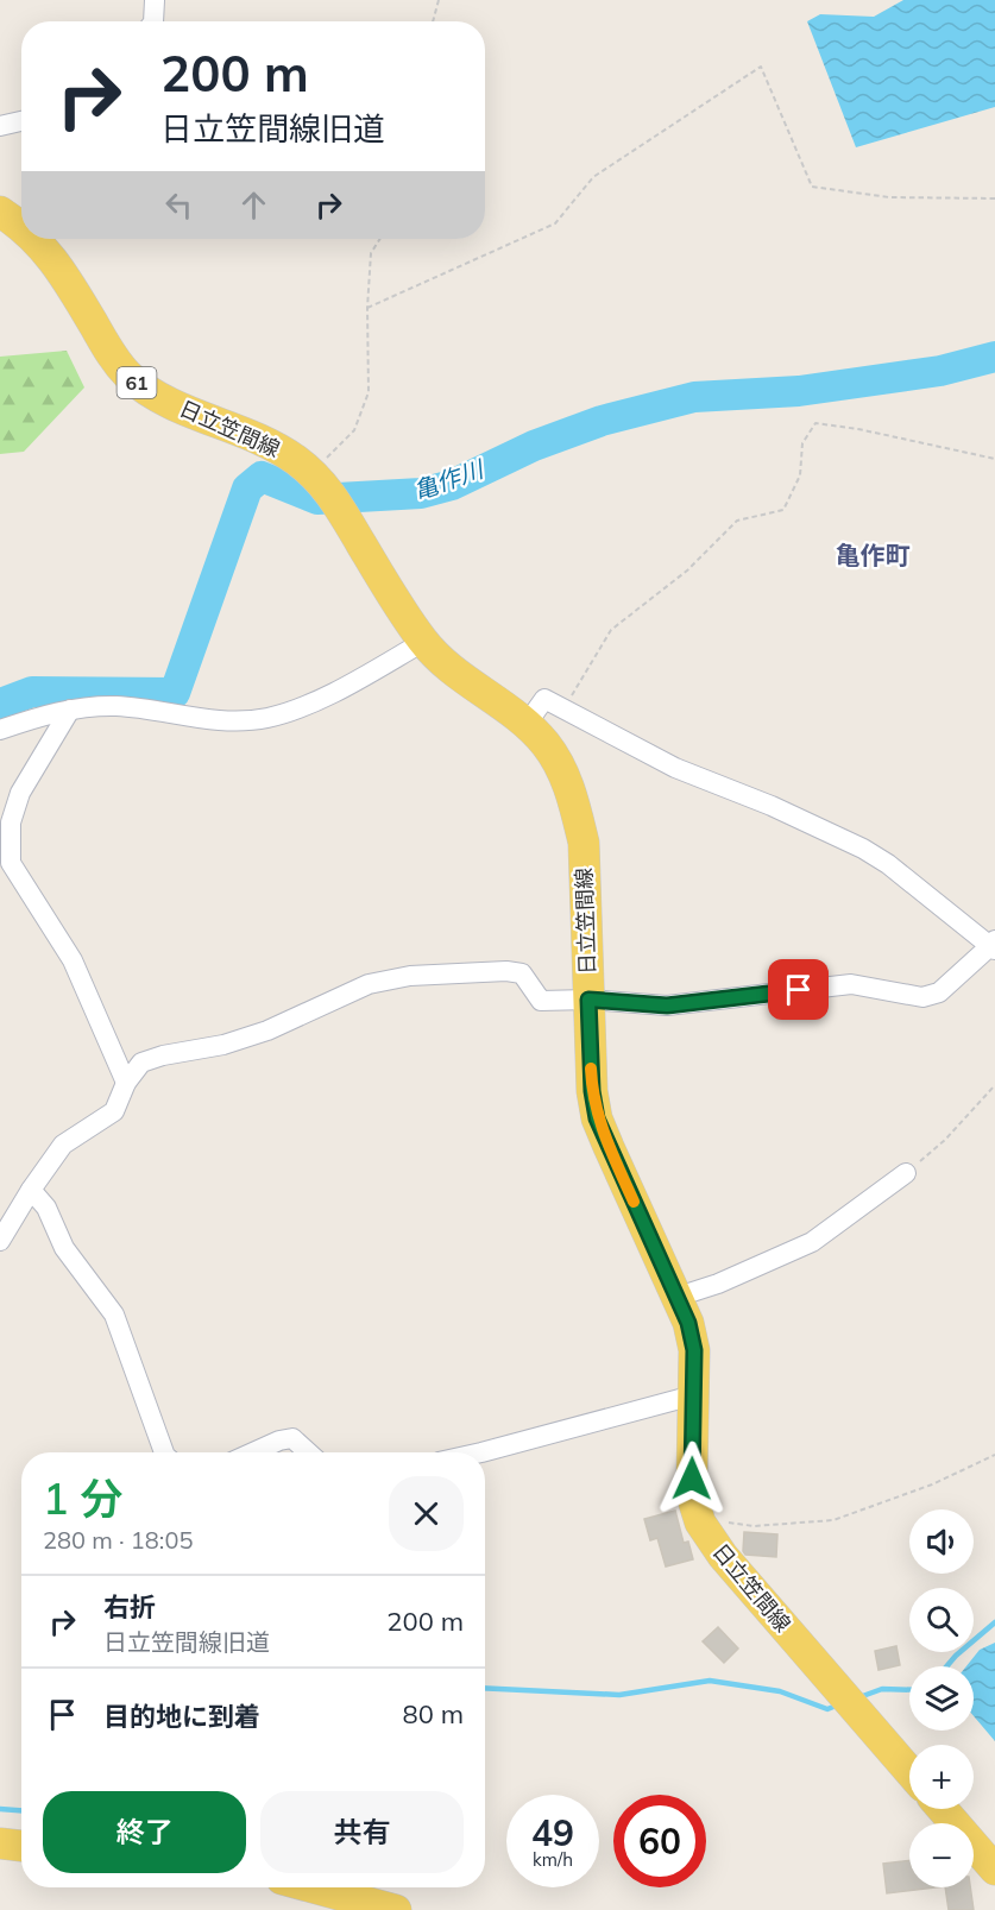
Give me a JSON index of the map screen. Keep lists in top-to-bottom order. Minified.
{"streets":{"main road":["61","日立笠間線"]},"districts":["亀作町"],"water":["亀作川"],"page":{"turn":["200 m","日立笠間線旧道"],"heading":["1 分","280 m · 18:05"],"map_buttons":["+","−"],"list":[{"name":"右折","note":"日立笠間線旧道","value":"200 m"},{"name":"目的地に到着","value":"80 m"}],"buttons":["終了","共有"],"speed":"49 km/h","limit":"60"}}
